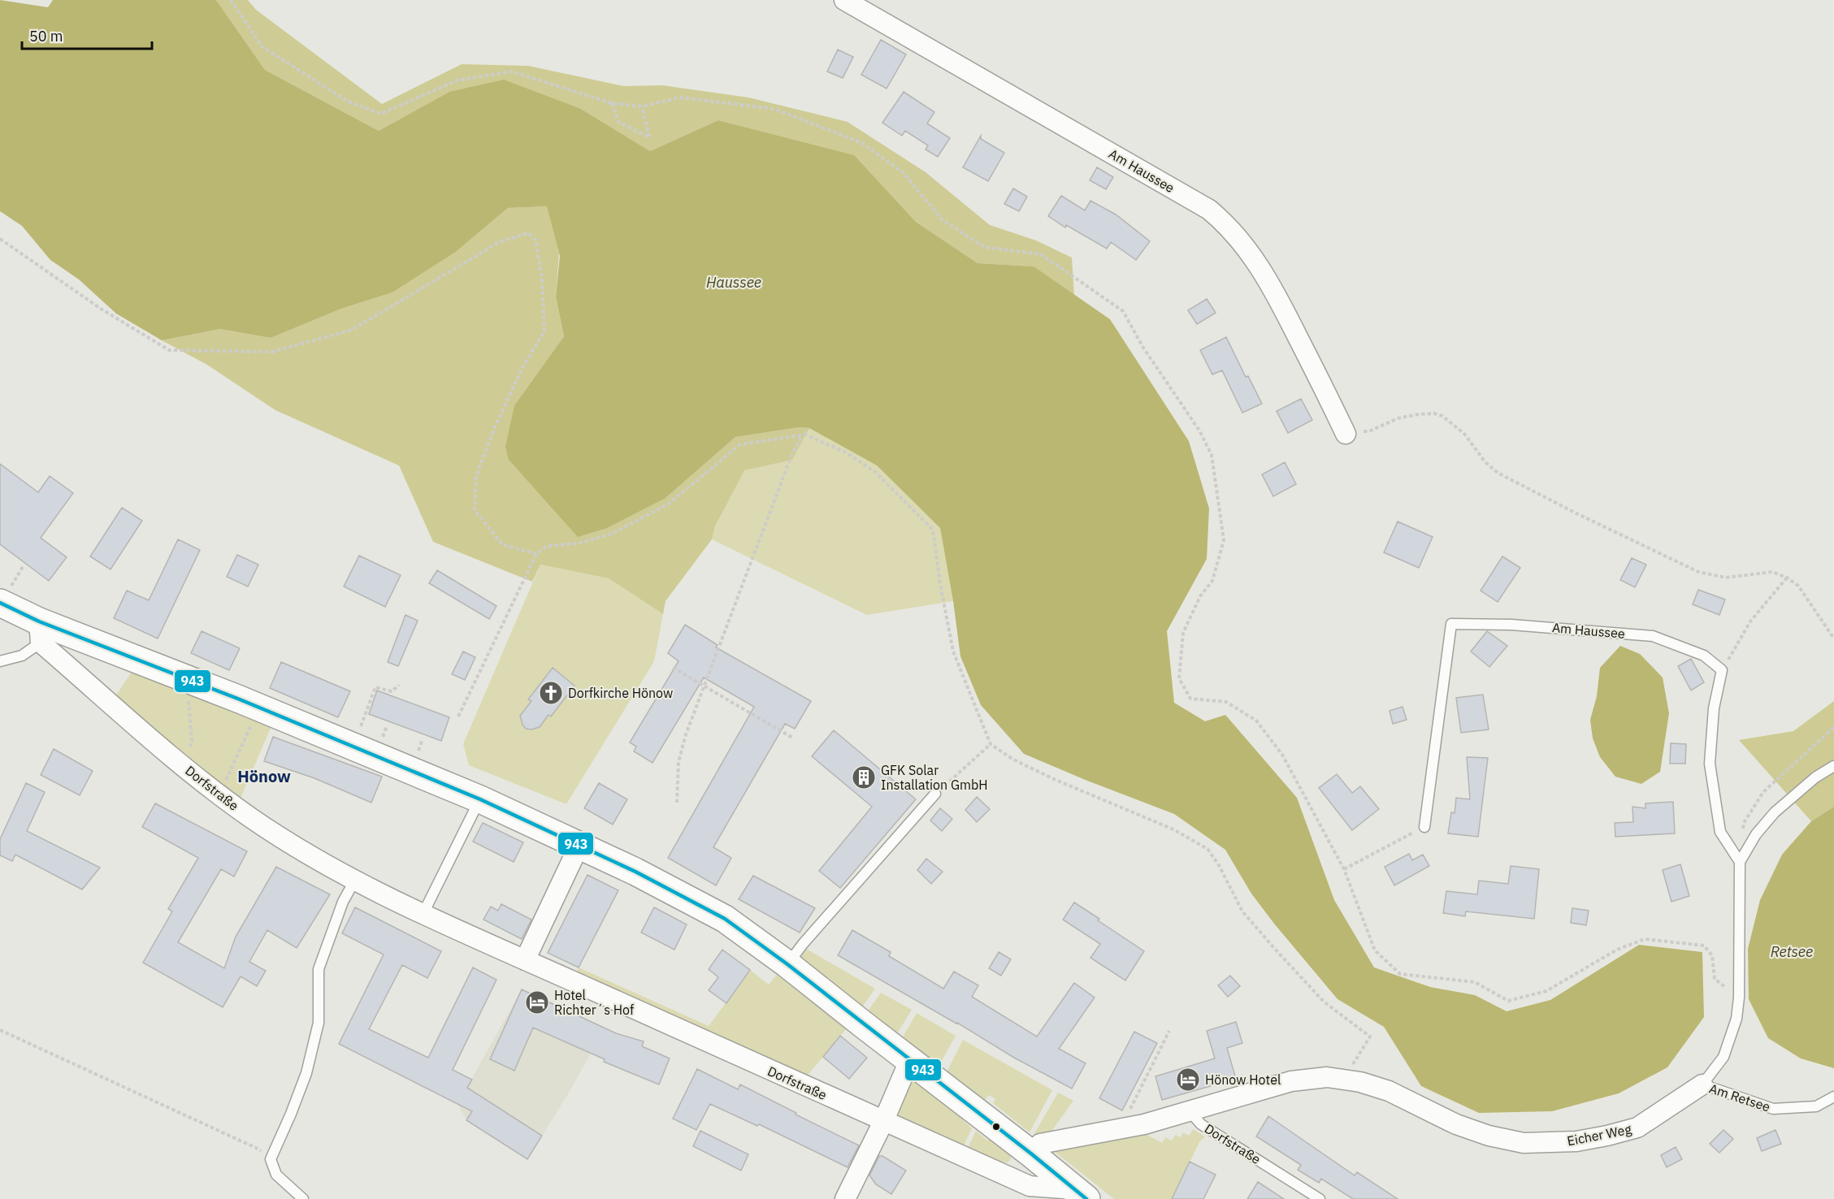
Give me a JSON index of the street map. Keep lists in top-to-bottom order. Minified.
{"streets":{"main road":["Dorfstraße"],"street":["Am Haussee","Eicher Weg"],"lane":["Am Retsee"]},"crossings":[["Dorfstraße","Eicher Weg"],["Am Retsee","Eicher Weg"]],"districts":["Hönow"],"water":["Haussee","Retsee"],"places":{"church":["Dorfkirche Hönow"],"building":["GFK Solar Installation GmbH"],"hotel":["Hotel Richter´s Hof","Hönow Hotel"]},"lines":["transit line 943"],"scale_bar":"50 m"}
